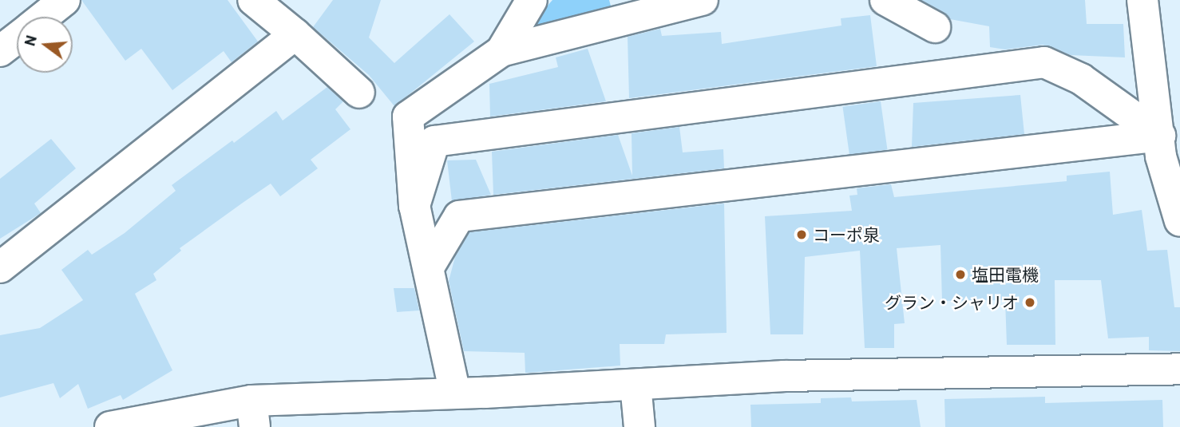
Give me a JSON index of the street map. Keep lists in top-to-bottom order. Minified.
{"places":["コーポ泉","塩田電機","グラン・シャリオ"],"north":"left"}
